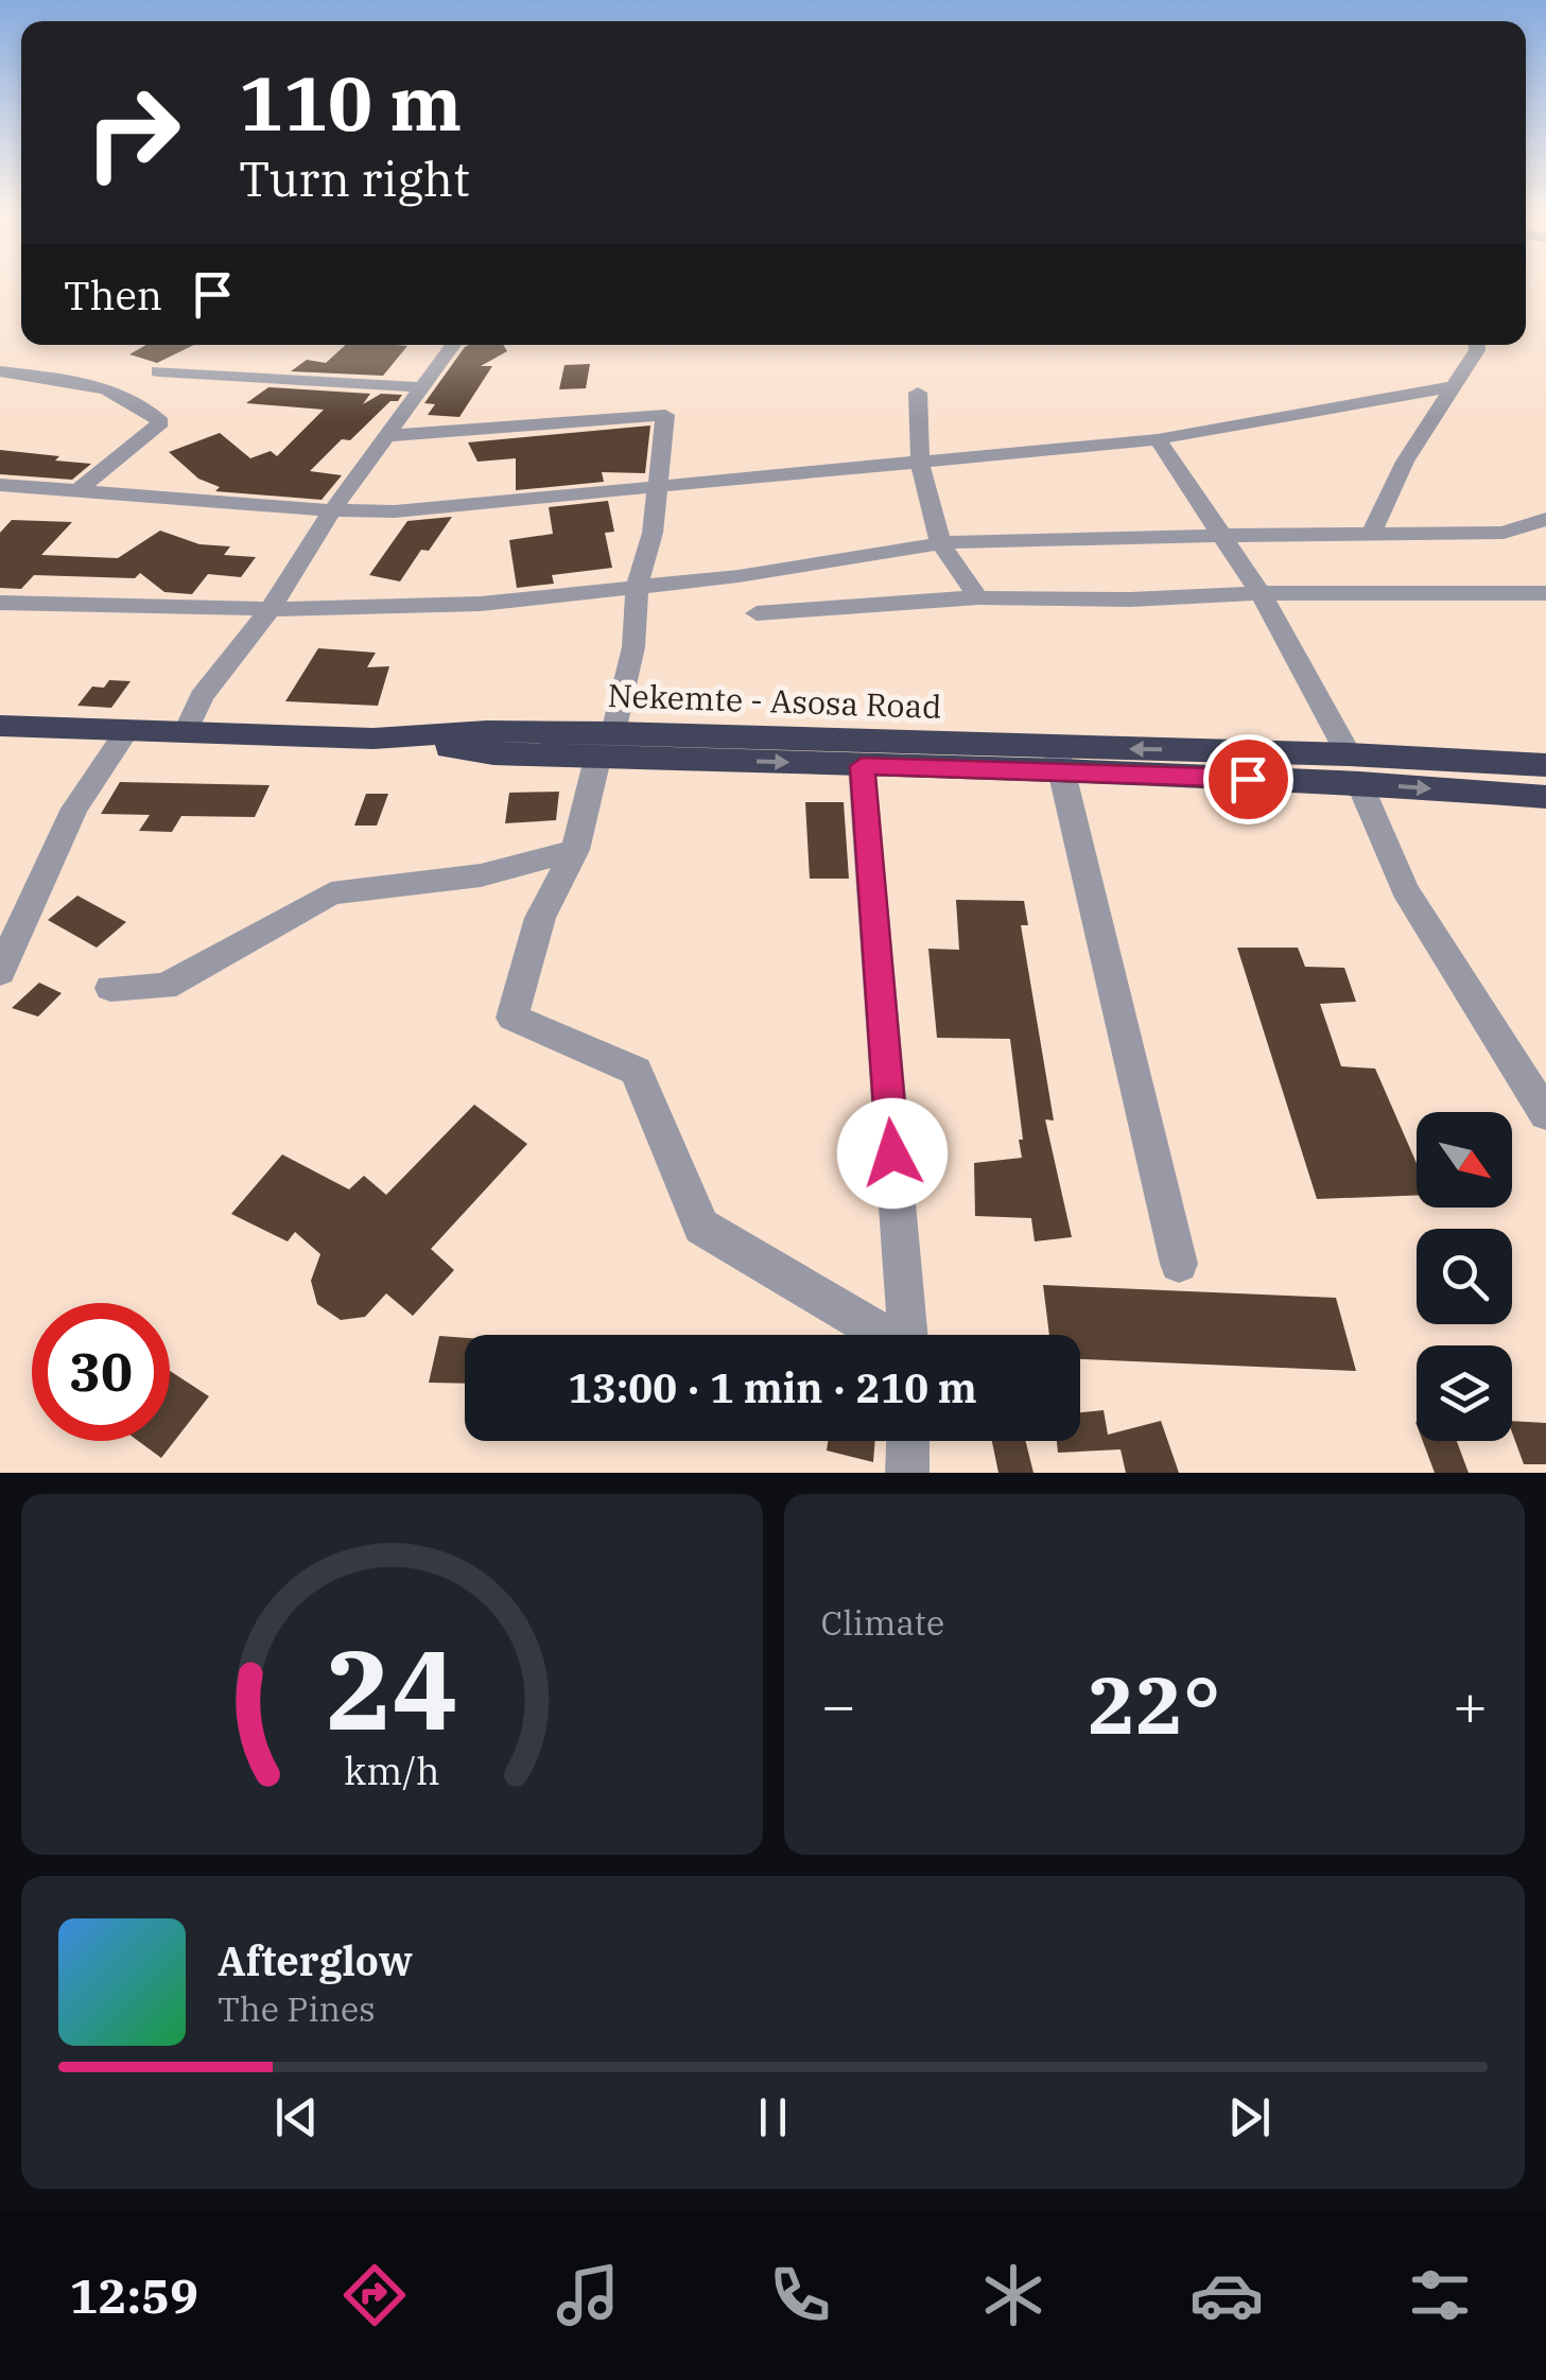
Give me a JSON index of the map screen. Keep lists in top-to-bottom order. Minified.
{"streets":{"highway":["Nekemte - Asosa Road"]},"north":"bottom right","page":{"turn":["110 m","Turn right"],"then":"Then","limit":"30","trip":"13:00 · 1 min · 210 m","tile":"Climate","heat":["−","22°","+"],"song":["Afterglow","The Pines"],"tabs":"12:59","gauge":["24","km/h"]}}
